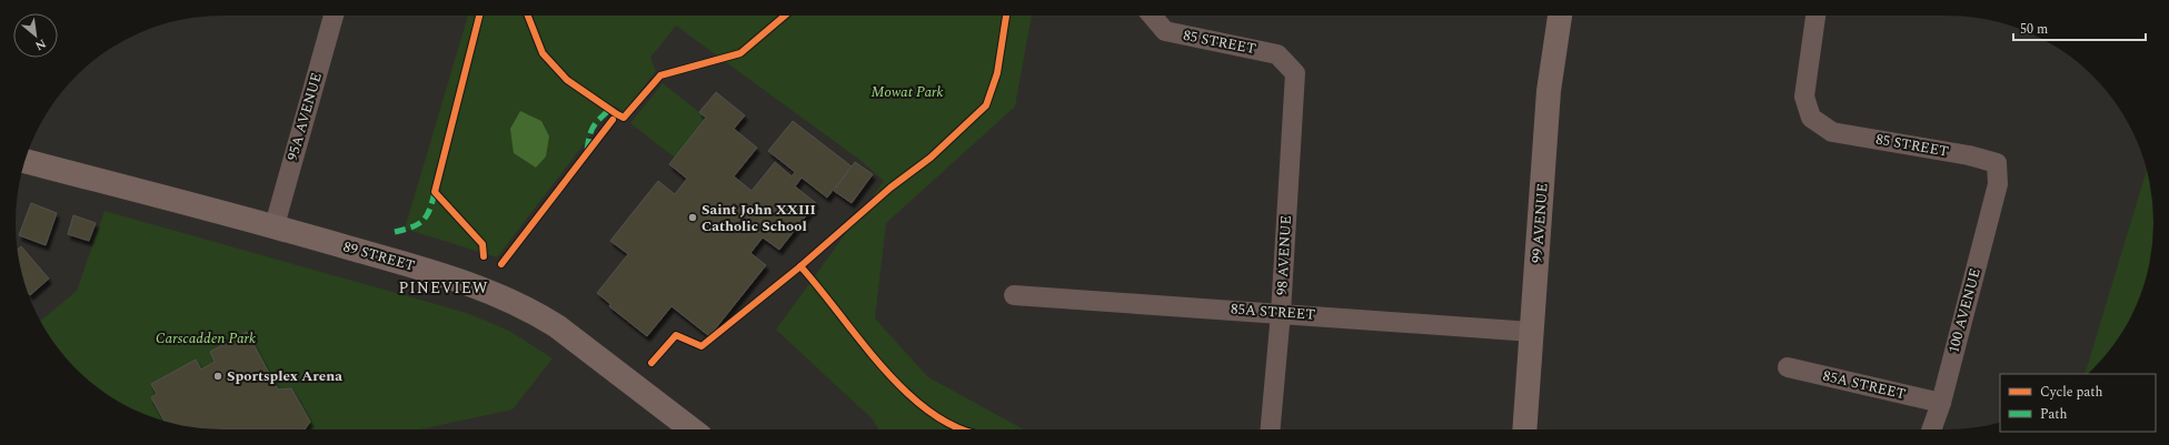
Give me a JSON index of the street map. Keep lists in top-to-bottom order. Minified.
{"streets":{"street":["85 STREET","95A AVENUE","99 AVENUE","98 AVENUE","89 STREET","100 AVENUE","85A STREET"]},"crossings":[["85 STREET","98 AVENUE"],["85 STREET","100 AVENUE"],["95A AVENUE","89 STREET"],["99 AVENUE","85A STREET"],["98 AVENUE","85A STREET"],["100 AVENUE","85A STREET"]],"districts":["PINEVIEW"],"parks":["Mowat Park","Carscadden Park"],"places":["Saint John XXIII Catholic School","Sportsplex Arena"],"legend":["Cycle path","Path"],"scale_bar":"50 m","north":"bottom right"}
